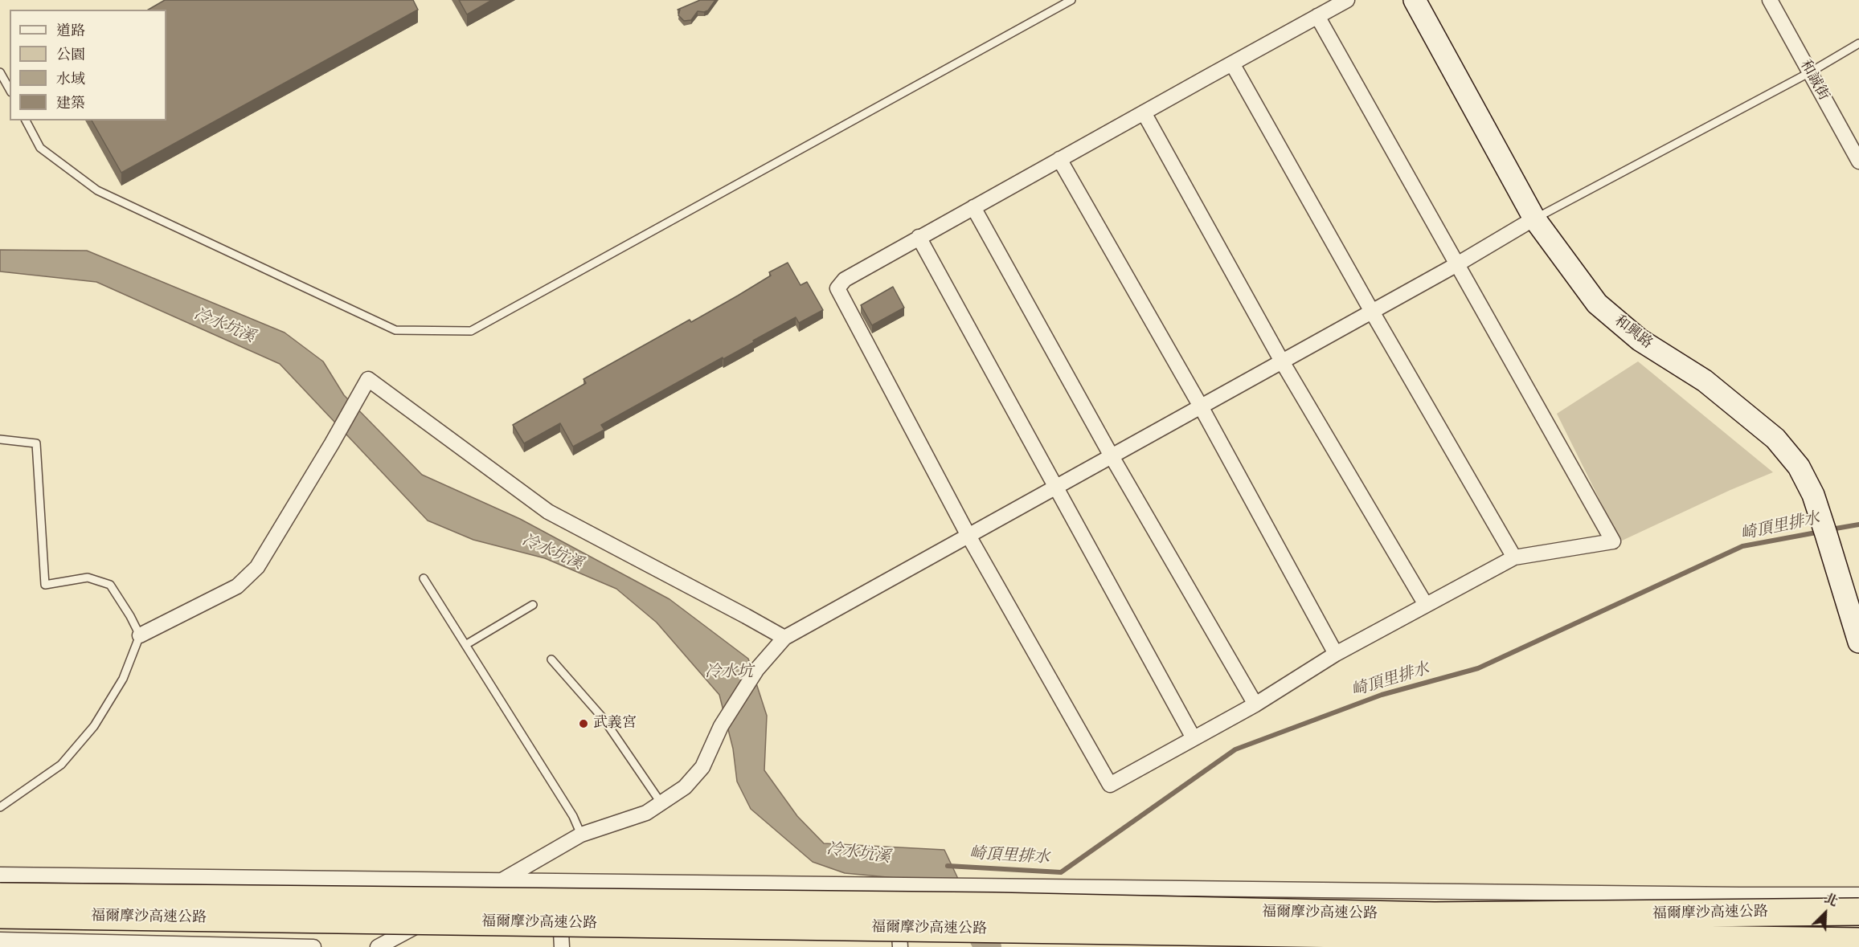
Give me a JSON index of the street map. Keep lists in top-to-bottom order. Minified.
{"streets":{"highway":["福爾摩沙高速公路"],"street":["和誠街","和興路"]},"water":["冷水坑溪","崎頂里排水","冷水坑"],"places":["武義宮"],"legend":["道路","公園","水域","建築"],"north":"top right"}
